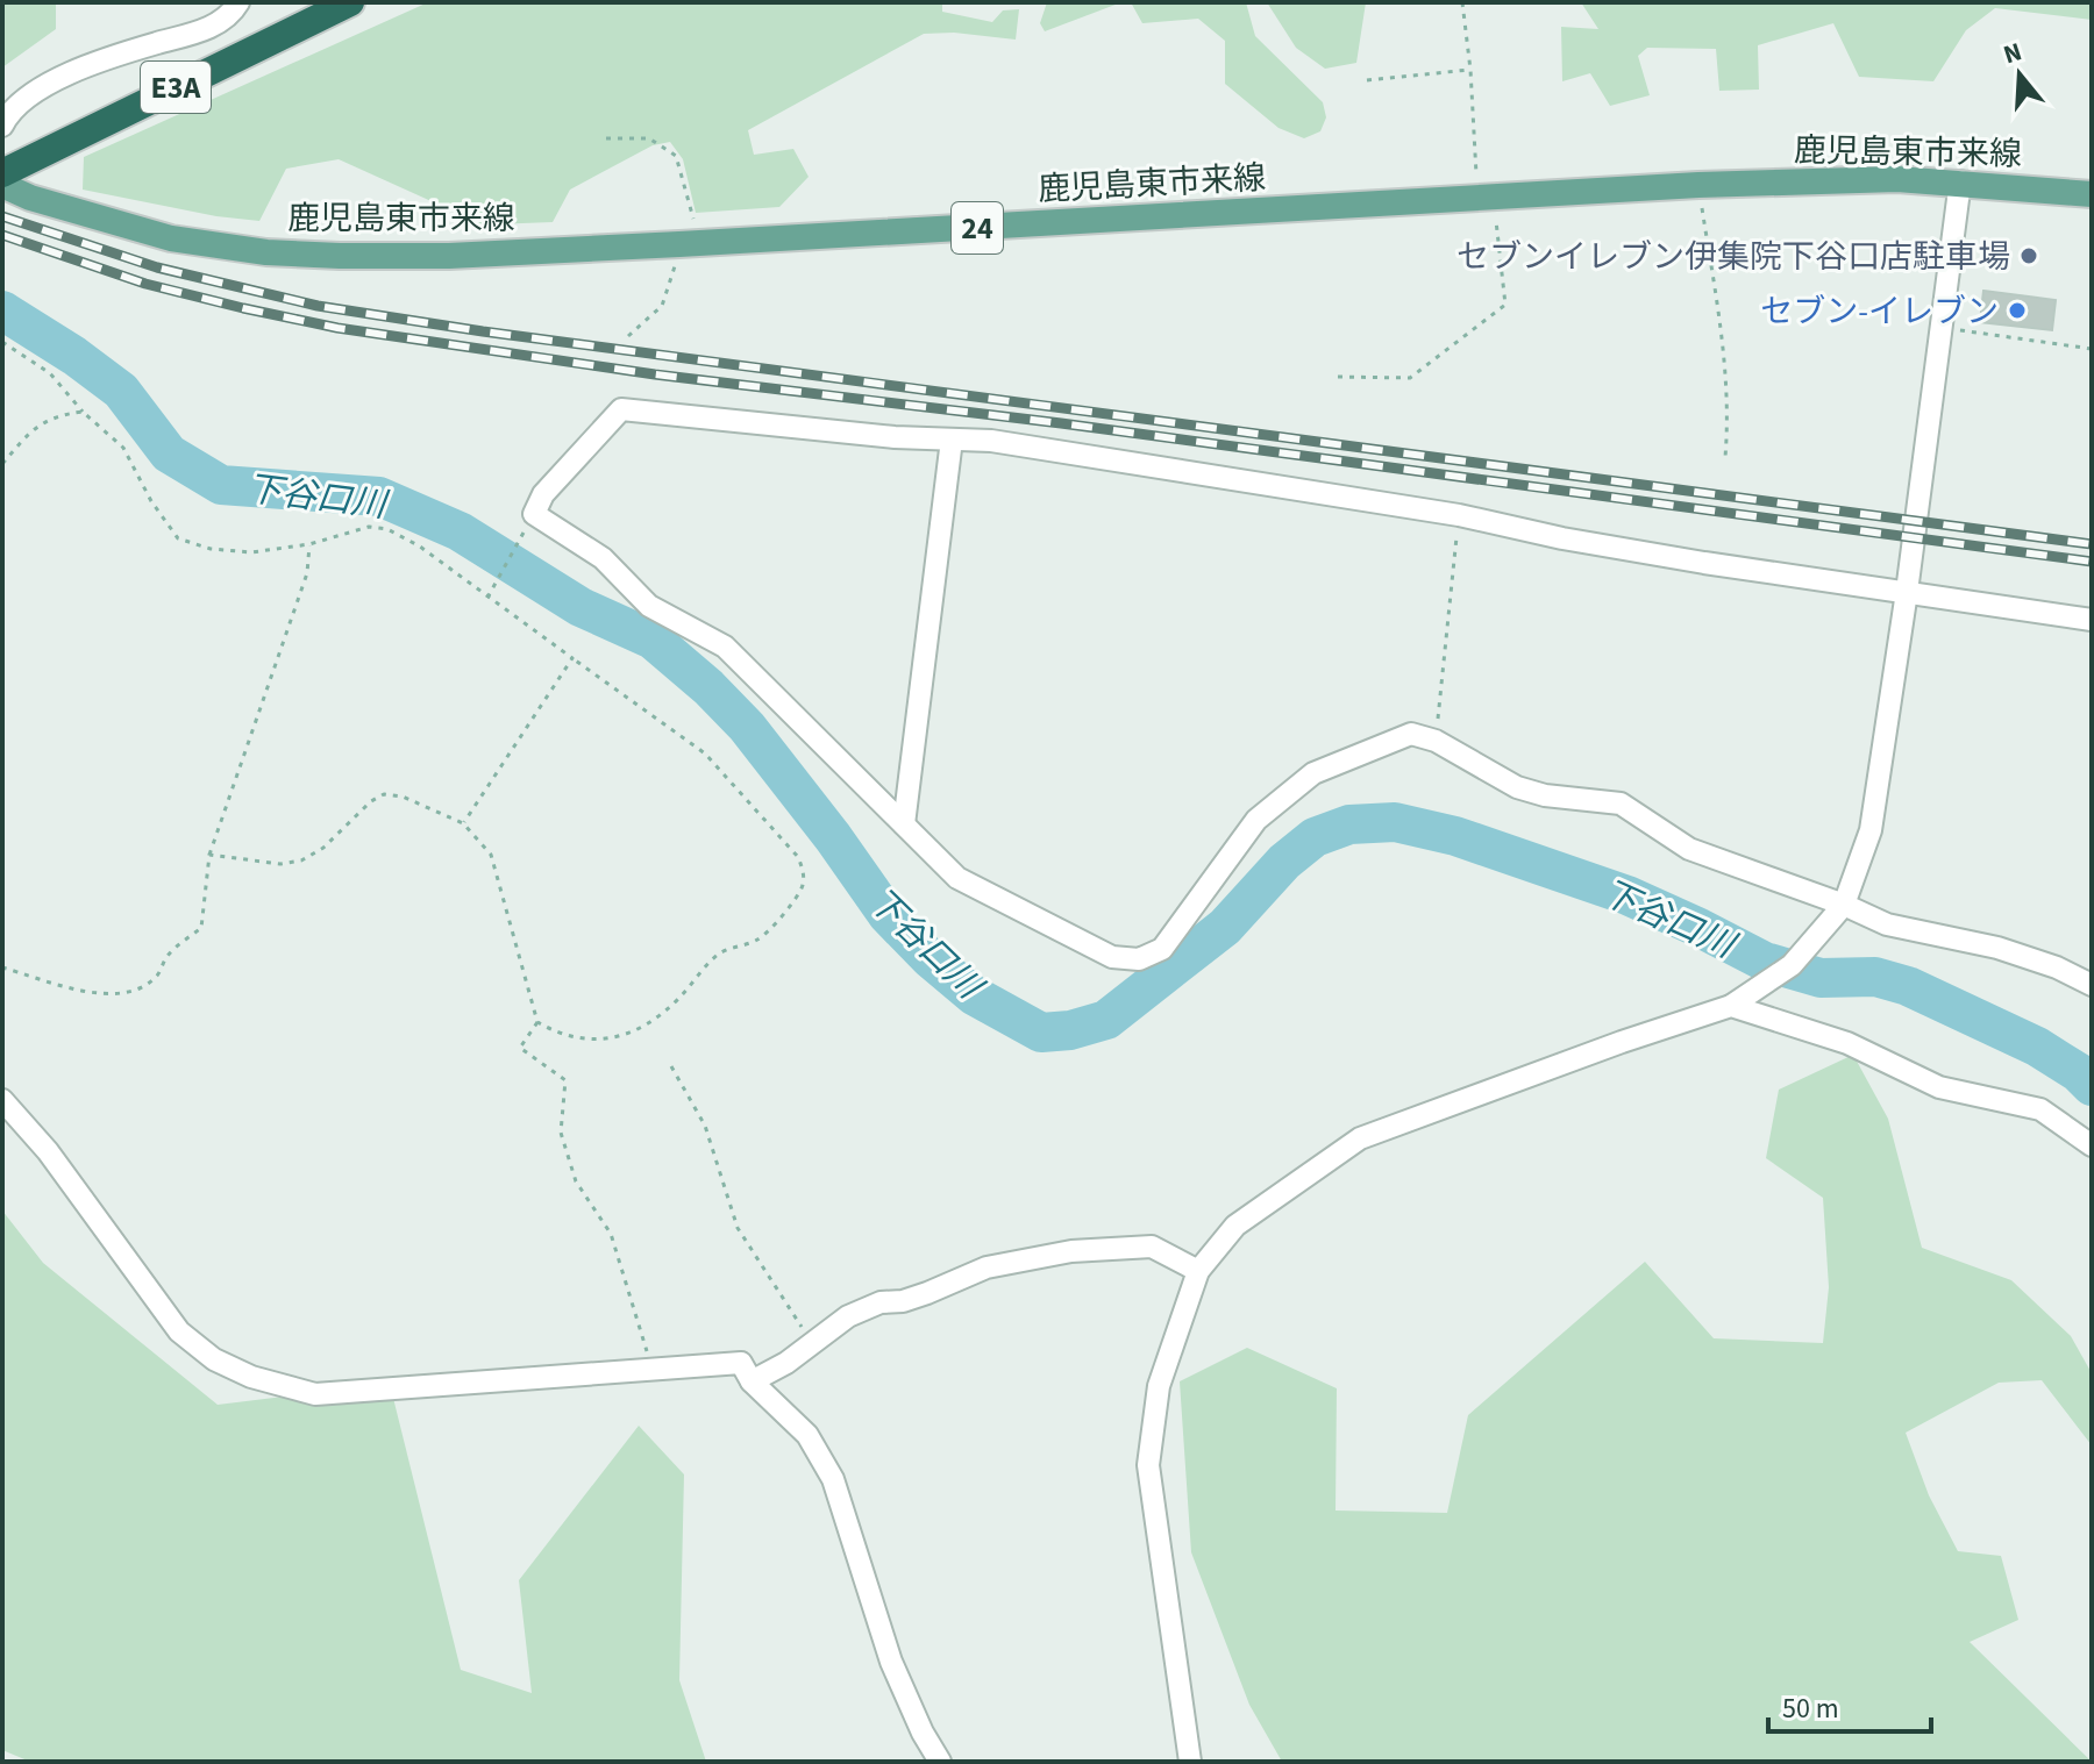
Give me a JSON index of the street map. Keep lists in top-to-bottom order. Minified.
{"streets":{"highway":["E3A"],"main road":["鹿児島東市来線","24"]},"water":["下谷口川"],"places":["セブンイレブン伊集院下谷口店駐車場","セブン-イレブン"],"scale_bar":"50 m","north":"top"}
